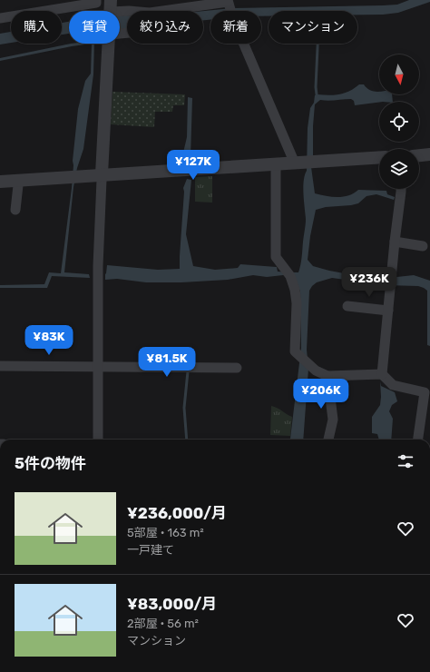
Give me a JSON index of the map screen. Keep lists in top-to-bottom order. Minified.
{"north":"bottom","page":{"chip":["購入","賃貸","絞り込み","新着","マンション"],"price":["¥127K","¥236K","¥83K","¥81.5K","¥206K"],"heading":"5件の物件","list":[{"name":"¥236,000/月","note":"5部屋 · 163 m² · 一戸建て"},{"name":"¥83,000/月","note":"2部屋 · 56 m² · マンション"}]}}
